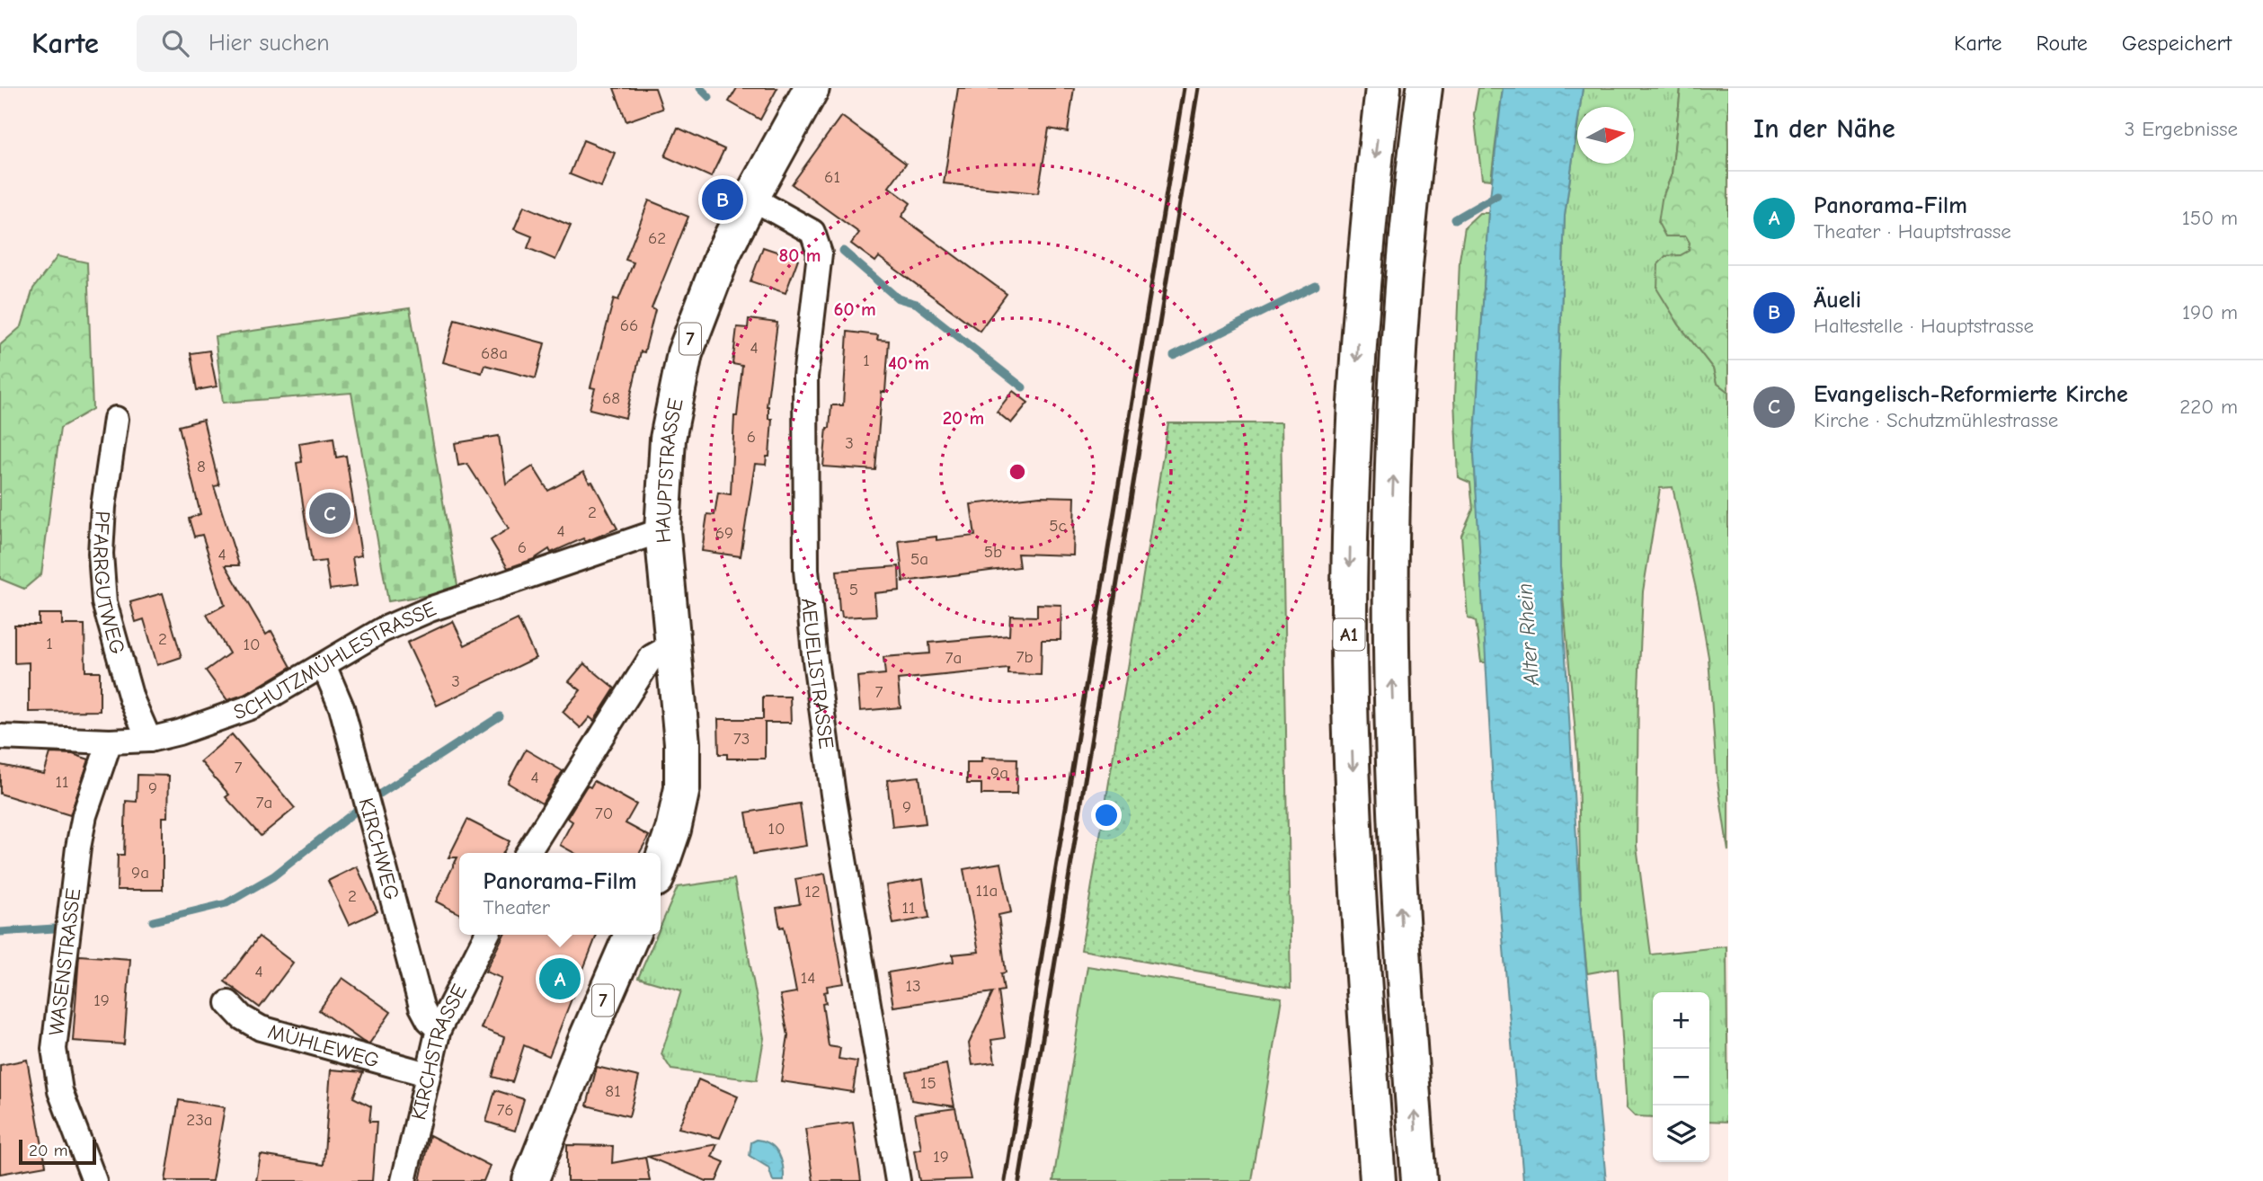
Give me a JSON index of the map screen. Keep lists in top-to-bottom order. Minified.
{"streets":{"main road":["7","HAUPTSTRASSE","A1"],"street":["PFARRGUTWEG","SCHUTZMÜHLESTRASSE","AEUELISTRASSE","KIRCHWEG","WASENSTRASSE","MÜHLEWEG","KIRCHSTRASSE"]},"crossings":[["HAUPTSTRASSE","SCHUTZMÜHLESTRASSE"],["HAUPTSTRASSE","AEUELISTRASSE"],["PFARRGUTWEG","SCHUTZMÜHLESTRASSE"],["SCHUTZMÜHLESTRASSE","KIRCHWEG"],["SCHUTZMÜHLESTRASSE","WASENSTRASSE"],["KIRCHWEG","KIRCHSTRASSE"],["MÜHLEWEG","KIRCHSTRASSE"]],"water":["Alter Rhein"],"house_numbers":["61","62","66","4","68a","1","68","6","3","8","2","5c","4","69","6","5b","4","5a","5","2","1","10","7b","7a","3","7","73","7","9a","4","11","9","7a","9","70","10","9a","11a","12","2","11","4","14","13","19","15","81","76","23a","19"],"scale_bar":"20 m","north":"right","page":{"header":"Karte","search":"Hier suchen","nav":["Karte","Route","Gespeichert"],"heading":["In der Nähe","3 Ergebnisse"],"list":[{"mark":"A","name":"Panorama-Film","note":"Theater · Hauptstrasse","value":"150 m"},{"mark":"B","name":"Äueli","note":"Haltestelle · Hauptstrasse","value":"190 m"},{"mark":"C","name":"Evangelisch-Reformierte Kirche","note":"Kirche · Schutzmühlestrasse","value":"220 m"}],"pins":["B","C","A"],"popup":["Panorama-Film","Theater"],"map_buttons":["+","−"],"scale":"20 m"},"rings":["80 m","60 m","40 m","20 m"]}
